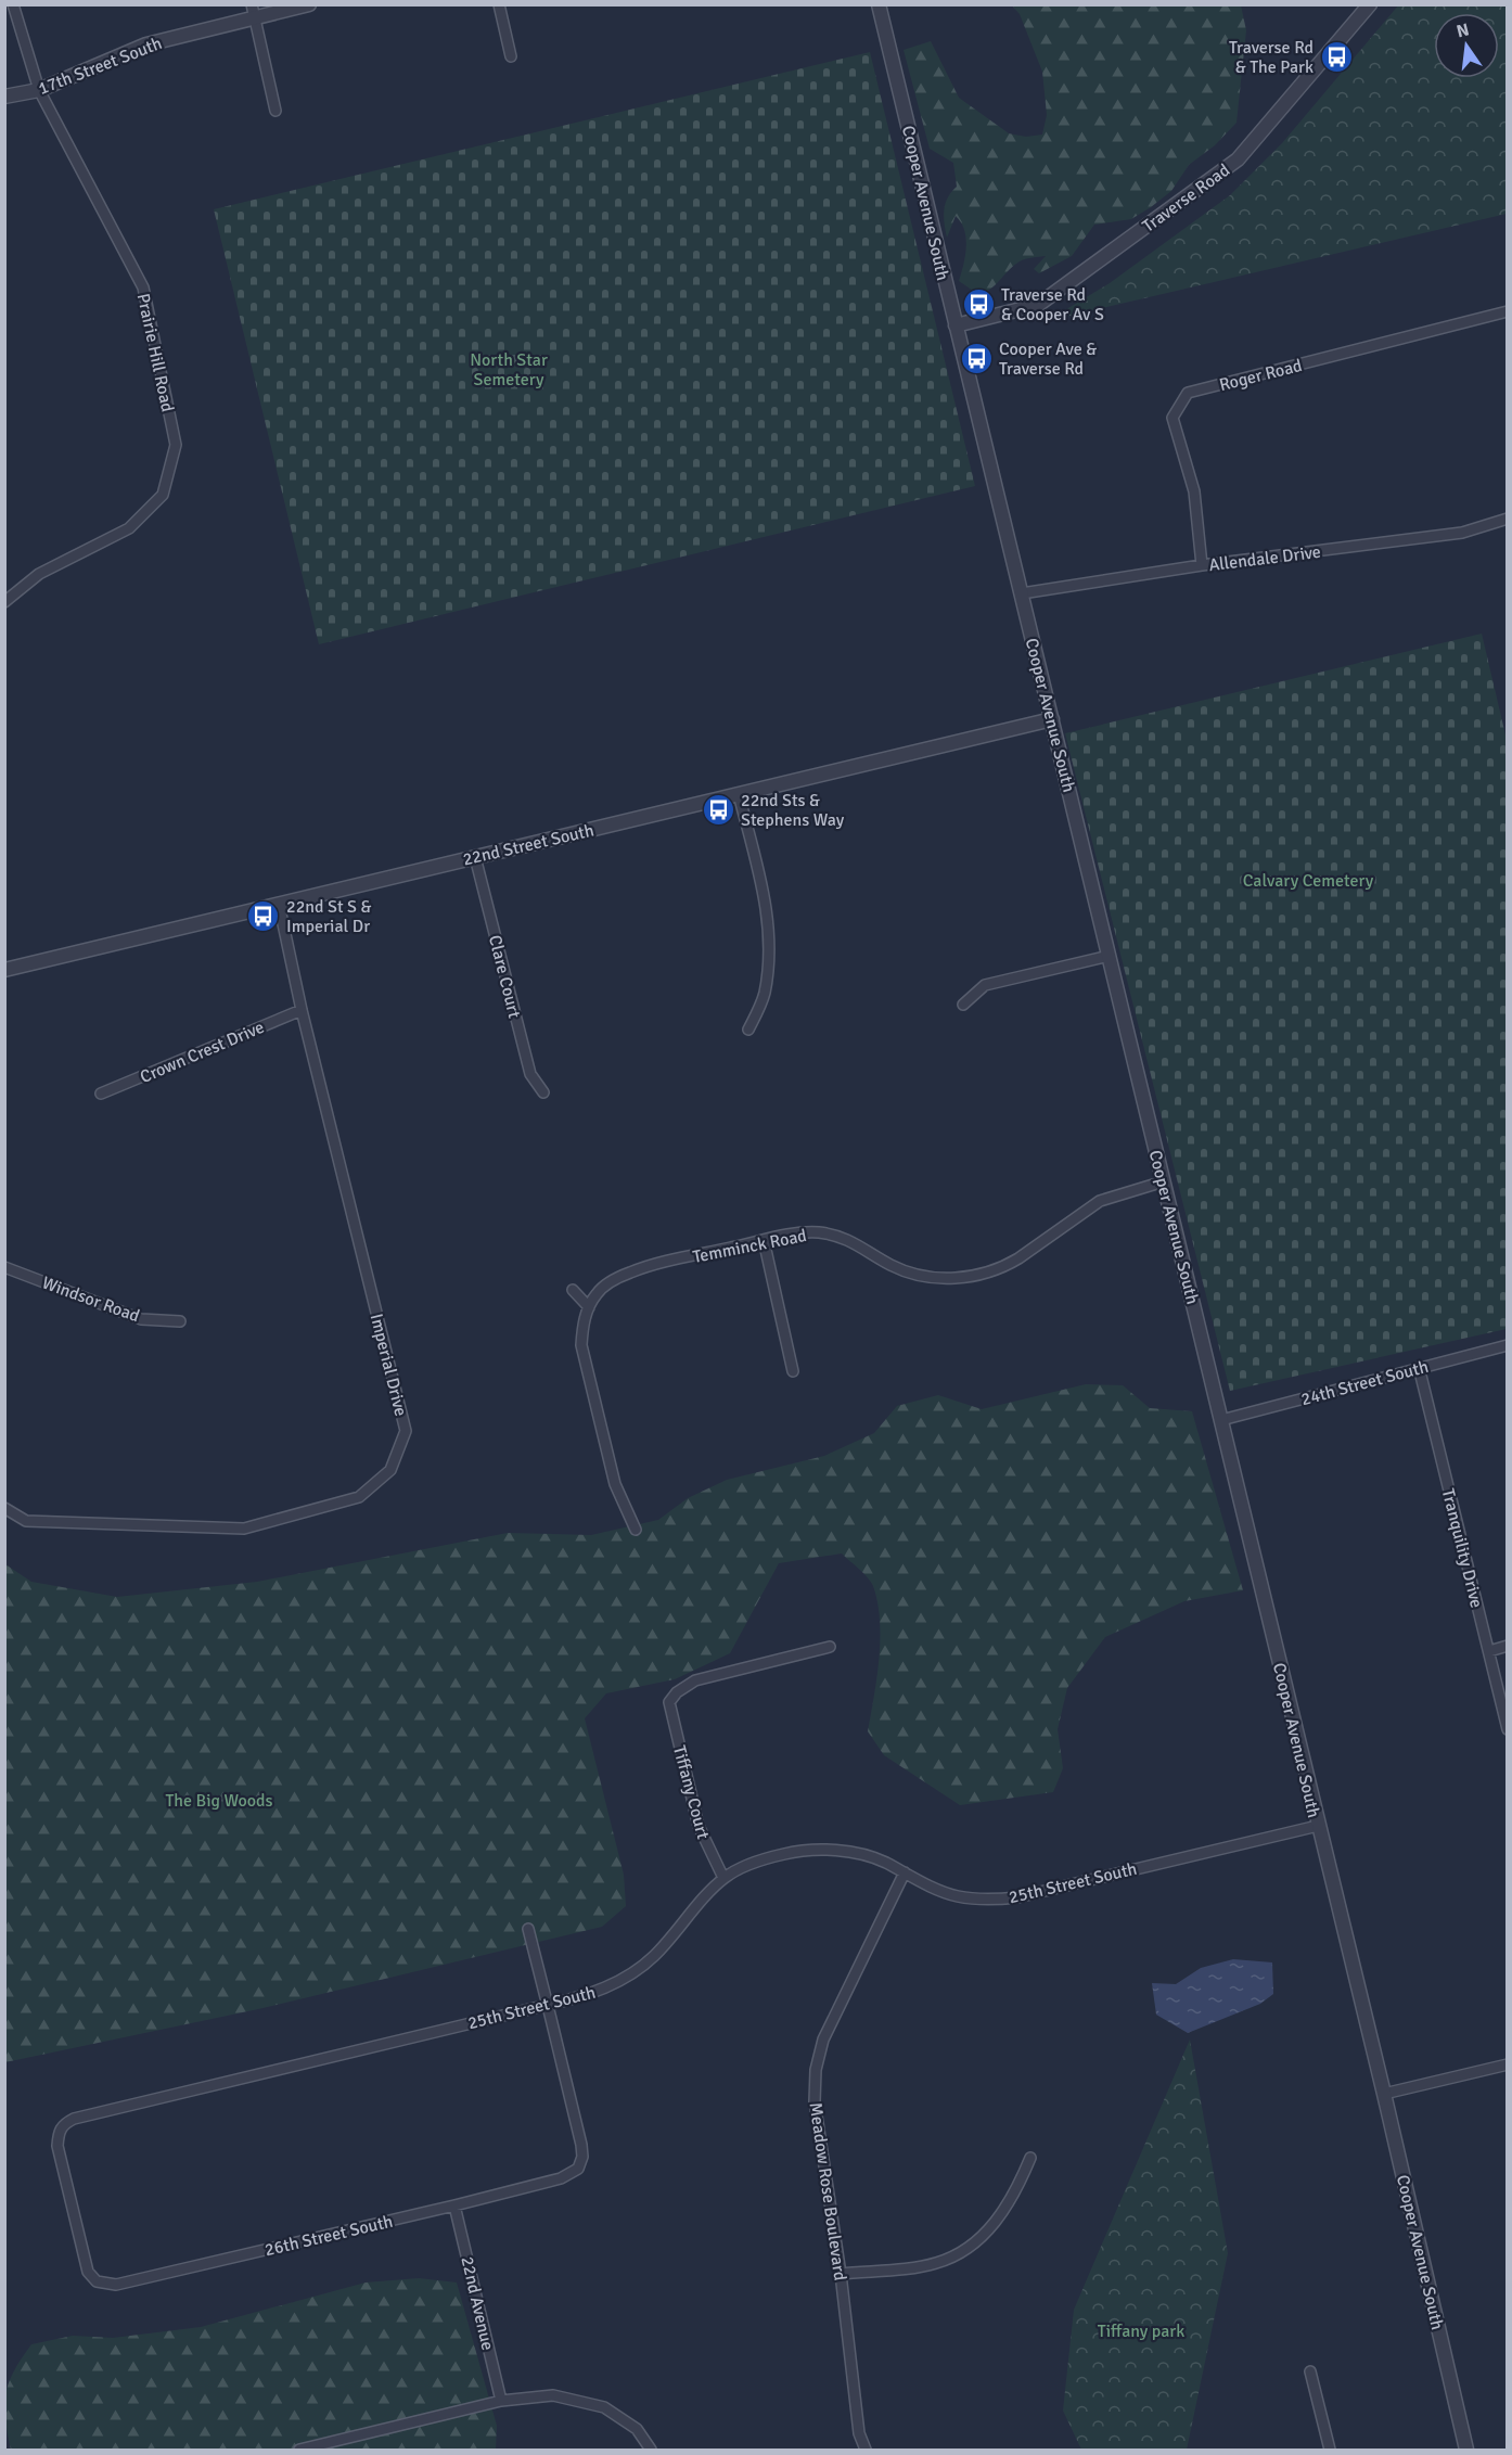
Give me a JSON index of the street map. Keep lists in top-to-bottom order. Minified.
{"streets":{"street":["17th Street South","Traverse Road","Cooper Avenue South","Prairie Hill Road","Roger Road","Allendale Drive","22nd Street South","Clare Court","Crown Crest Drive","Temminck Road","Windsor Road","Imperial Drive","24th Street South","Tranquility Drive","Tiffany Court","25th Street South","Meadow Rose Boulevard","26th Street South","22nd Avenue"]},"crossings":[["17th Street South","Prairie Hill Road"],["Traverse Road","Cooper Avenue South"],["Cooper Avenue South","Allendale Drive"],["Cooper Avenue South","22nd Street South"],["Cooper Avenue South","Temminck Road"],["Cooper Avenue South","24th Street South"],["Cooper Avenue South","25th Street South"],["Roger Road","Allendale Drive"],["22nd Street South","Clare Court"],["22nd Street South","Imperial Drive"],["Crown Crest Drive","Imperial Drive"],["24th Street South","Tranquility Drive"],["Tiffany Court","25th Street South"],["25th Street South","Meadow Rose Boulevard"],["25th Street South","26th Street South"],["26th Street South","22nd Avenue"]],"parks":["North Star Semetery","Calvary Cemetery","The Big Woods","Tiffany park"],"places":{"bus stop":["Traverse Rd & The Park","Traverse Rd & Cooper Av S","Cooper Ave & Traverse Rd","22nd Sts & Stephens Way","22nd St S & Imperial Dr"]},"north":"top"}
